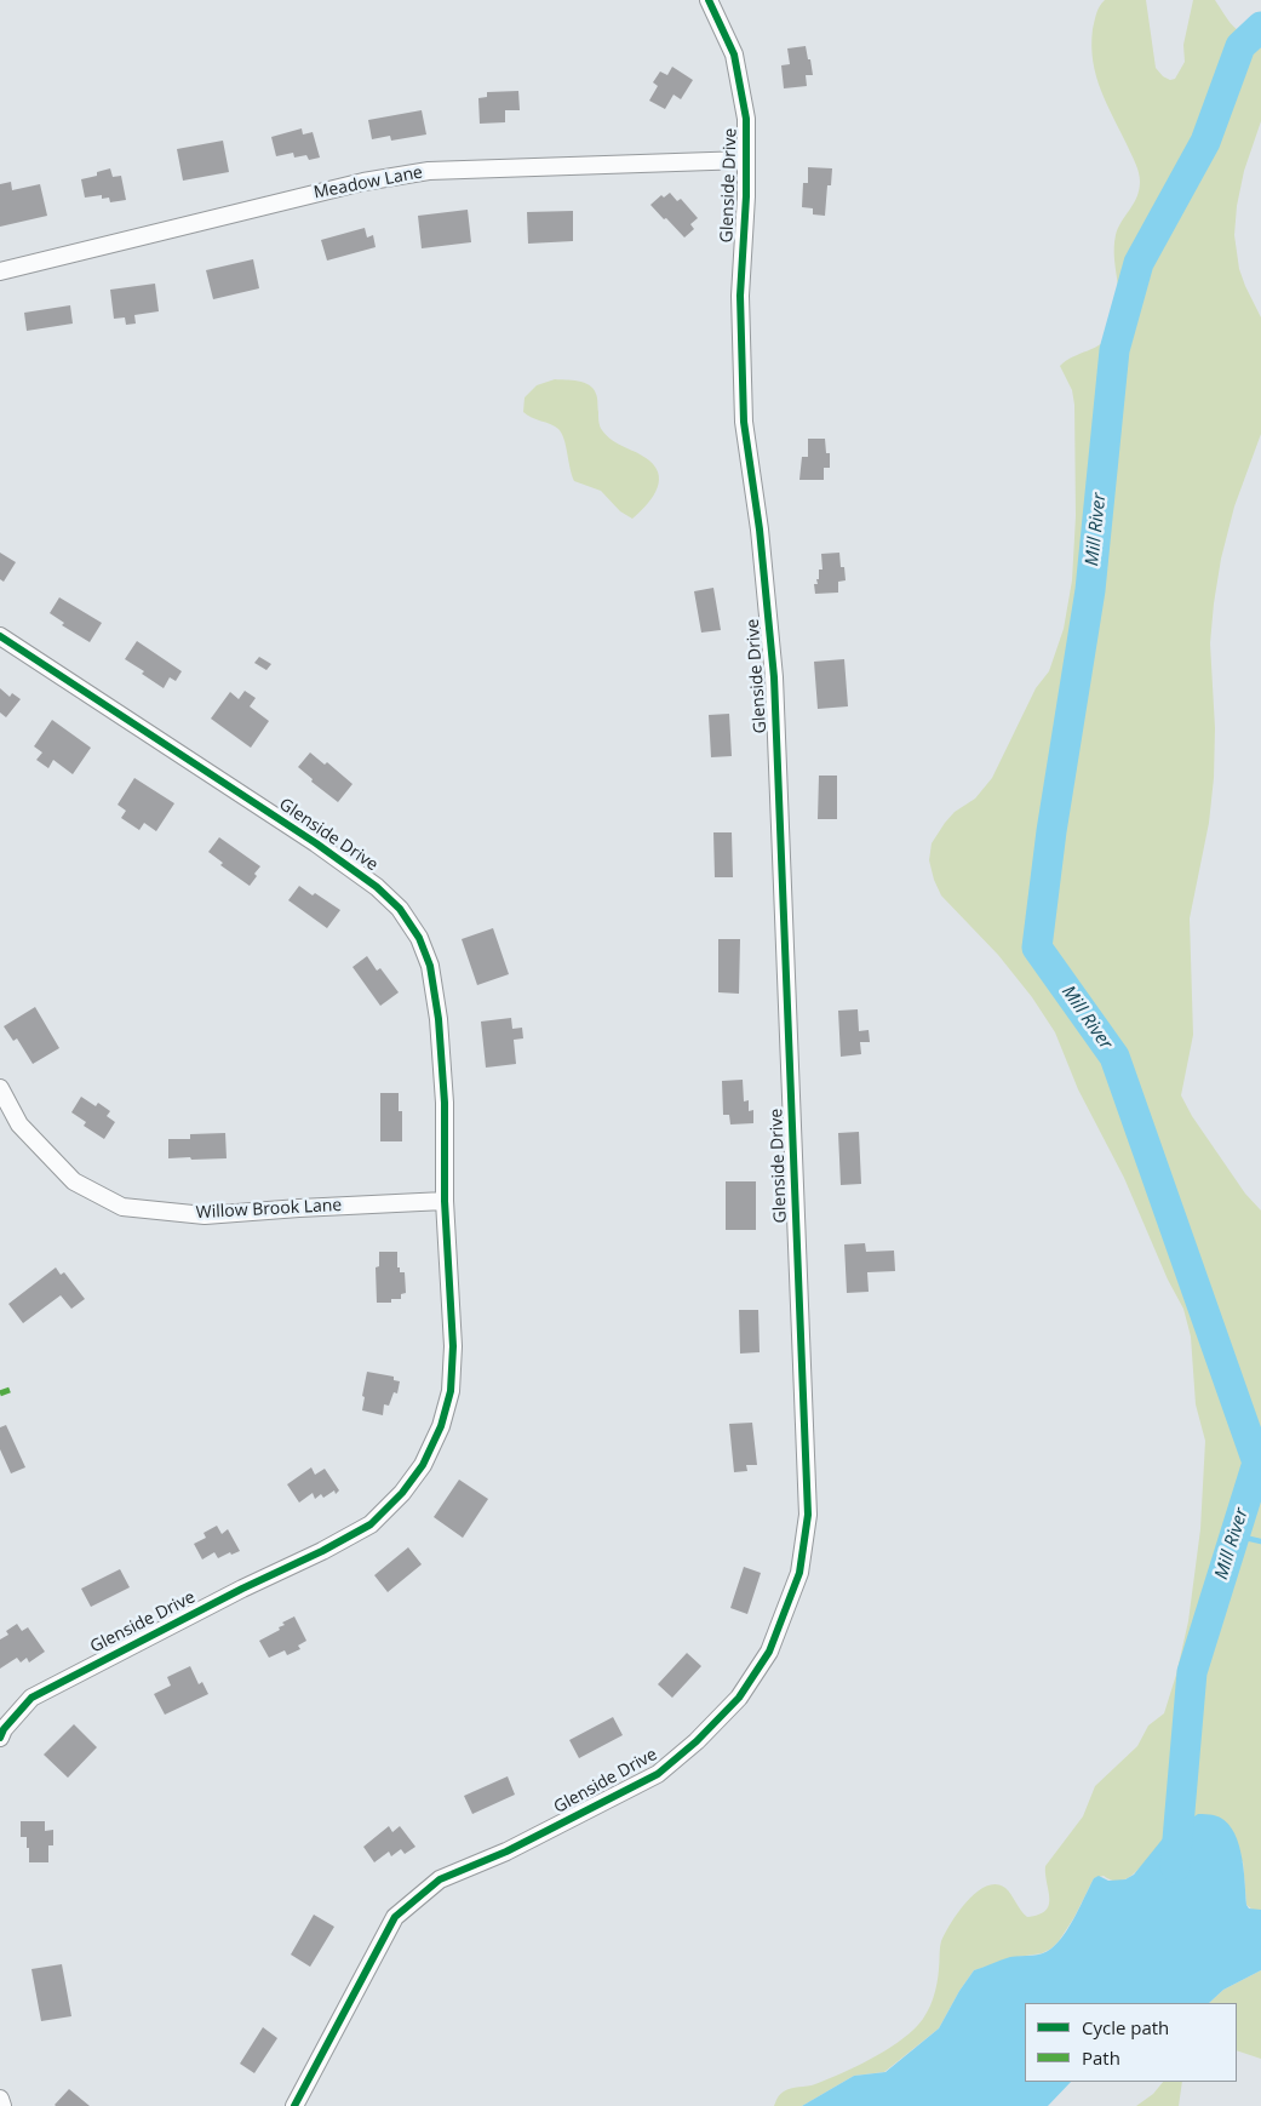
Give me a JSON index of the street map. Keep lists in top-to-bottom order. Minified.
{"streets":{"street":["Meadow Lane","Glenside Drive","Willow Brook Lane"]},"crossings":[["Meadow Lane","Glenside Drive"],["Glenside Drive","Willow Brook Lane"]],"water":["Mill River"],"legend":["Cycle path","Path"]}
